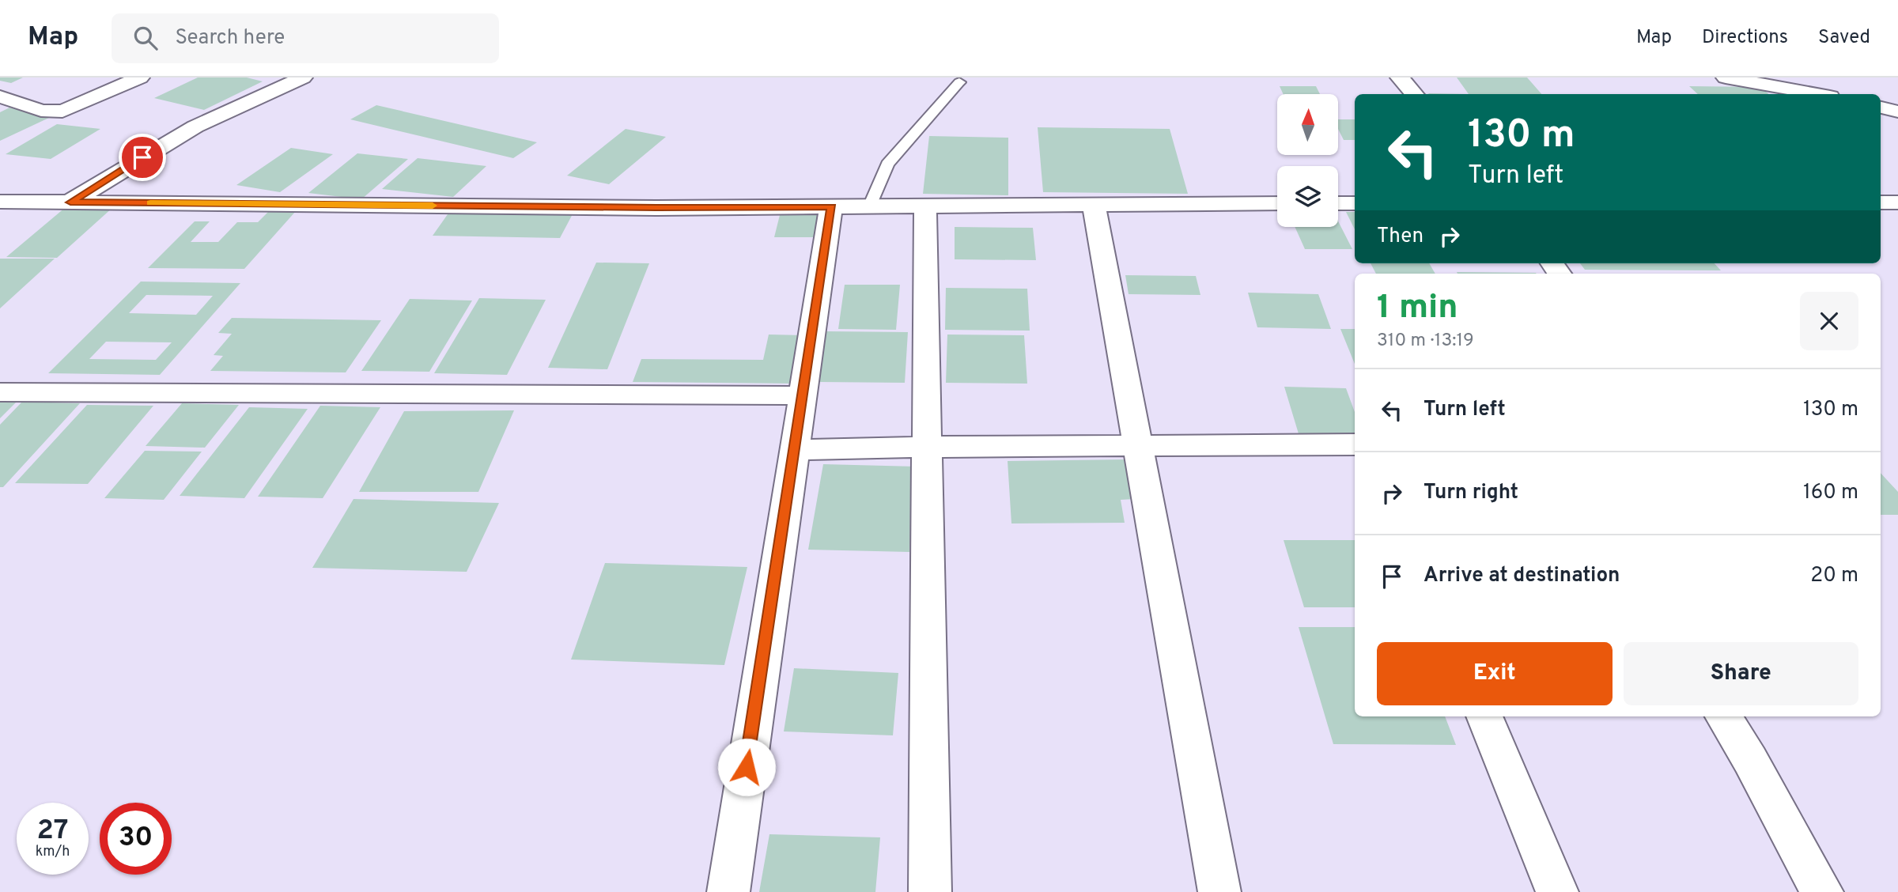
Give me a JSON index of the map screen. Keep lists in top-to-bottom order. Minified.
{"north":"top","page":{"header":"Map","search":"Search here","nav":["Map","Directions","Saved"],"turn":["130 m","Turn left"],"then":"Then","heading":["1 min","310 m · 13:19"],"list":[{"name":"Turn left","value":"130 m"},{"name":"Turn right","value":"160 m"},{"name":"Arrive at destination","value":"20 m"}],"buttons":["Exit","Share"],"speed":"27 km/h","limit":"30"}}
